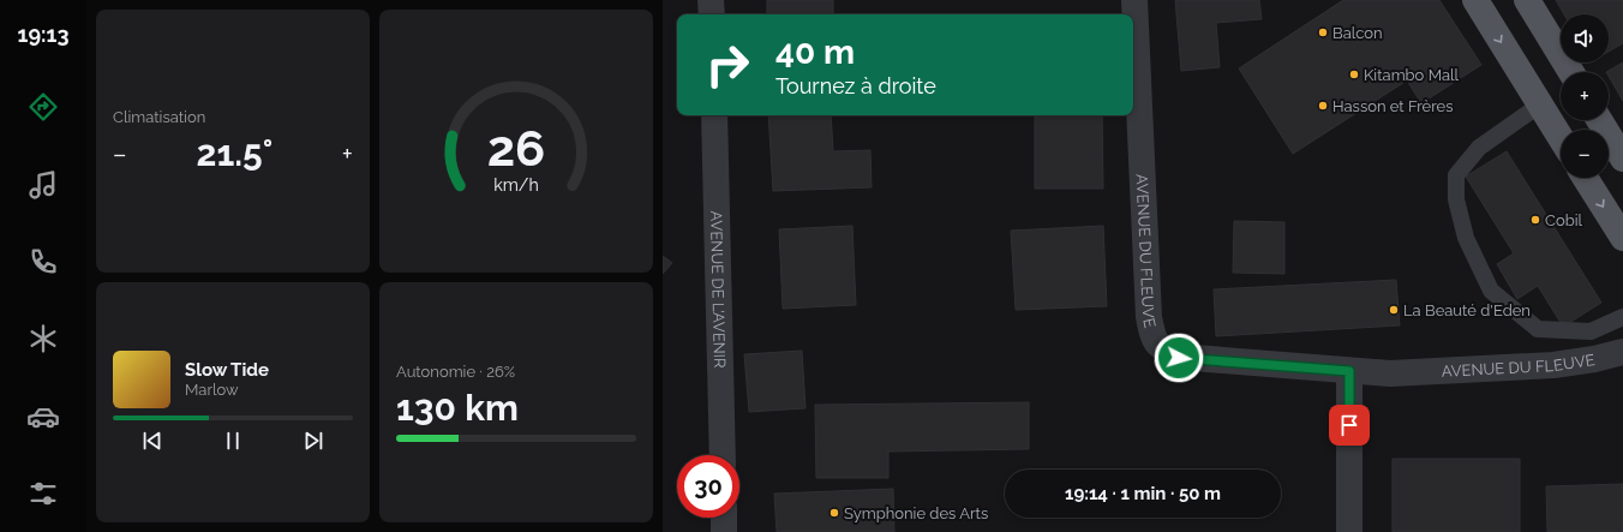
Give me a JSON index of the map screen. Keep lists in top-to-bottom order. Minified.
{"streets":{"street":["AVENUE DU FLEUVE","AVENUE DE L'AVENIR"]},"places":["Balcon","Kitambo Mall","Hasson et Frères","Cobil","La Beauté d'Eden","Symphonie des Arts"],"page":{"tabs":"19:13","tile":["Climatisation",["Autonomie · 26%","130 km"]],"map_buttons":["+","−"],"turn":["40 m","Tournez à droite"],"heat":["−","21.5°","+"],"song":["Slow Tide","Marlow"],"limit":"30","trip":"19:14 · 1 min · 50 m","gauge":["26","km/h"]}}
